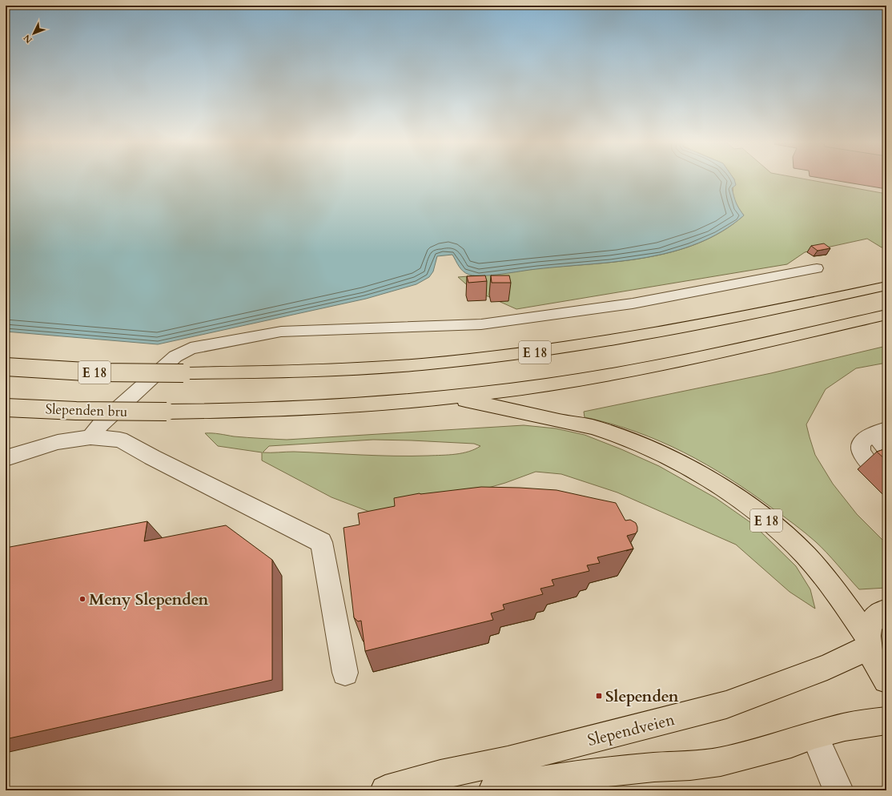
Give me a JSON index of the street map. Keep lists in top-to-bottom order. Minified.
{"streets":{"main road":["E 18","Slependen bru","Slependveien"]},"crossings":[["E 18","Slependen bru"],["E 18","Slependveien"]],"places":{"other":["Meny Slependen"],"transit":["Slependen"]},"north":"bottom left"}
